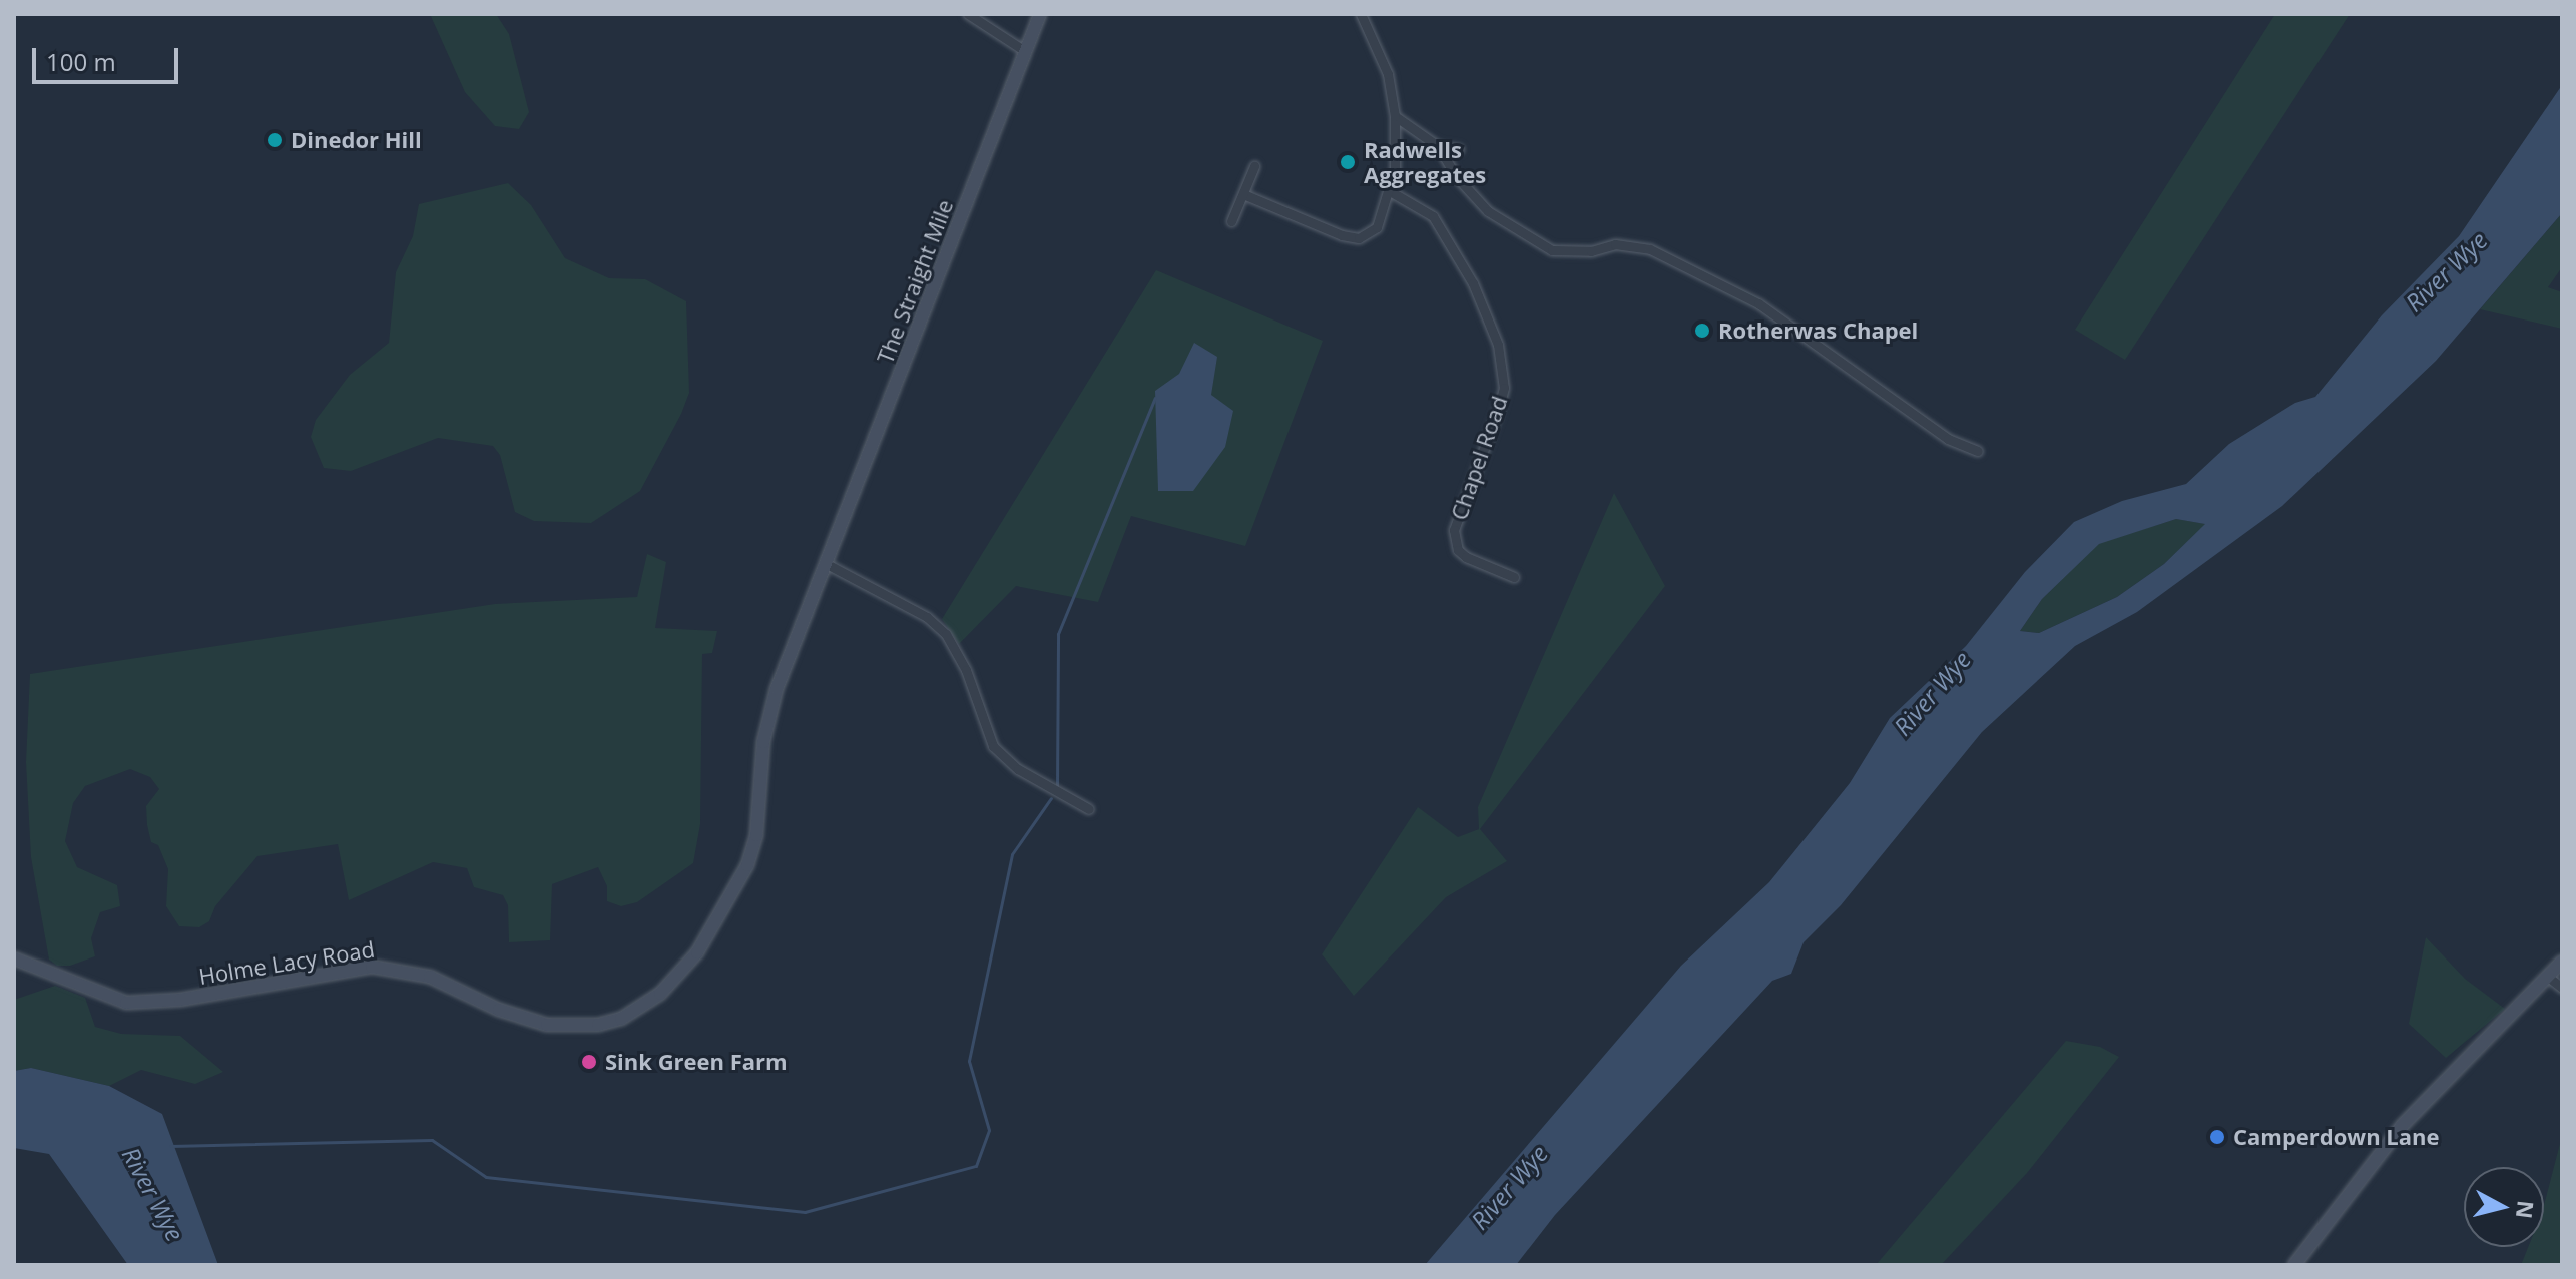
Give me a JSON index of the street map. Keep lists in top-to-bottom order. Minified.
{"streets":{"main road":["The Straight Mile","Holme Lacy Road"],"street":["Chapel Road"]},"crossings":[["The Straight Mile","Holme Lacy Road"]],"water":["River Wye"],"places":["Dinedor Hill","Radwells Aggregates","Rotherwas Chapel","Sink Green Farm","Camperdown Lane"],"scale_bar":"100 m","north":"right"}
